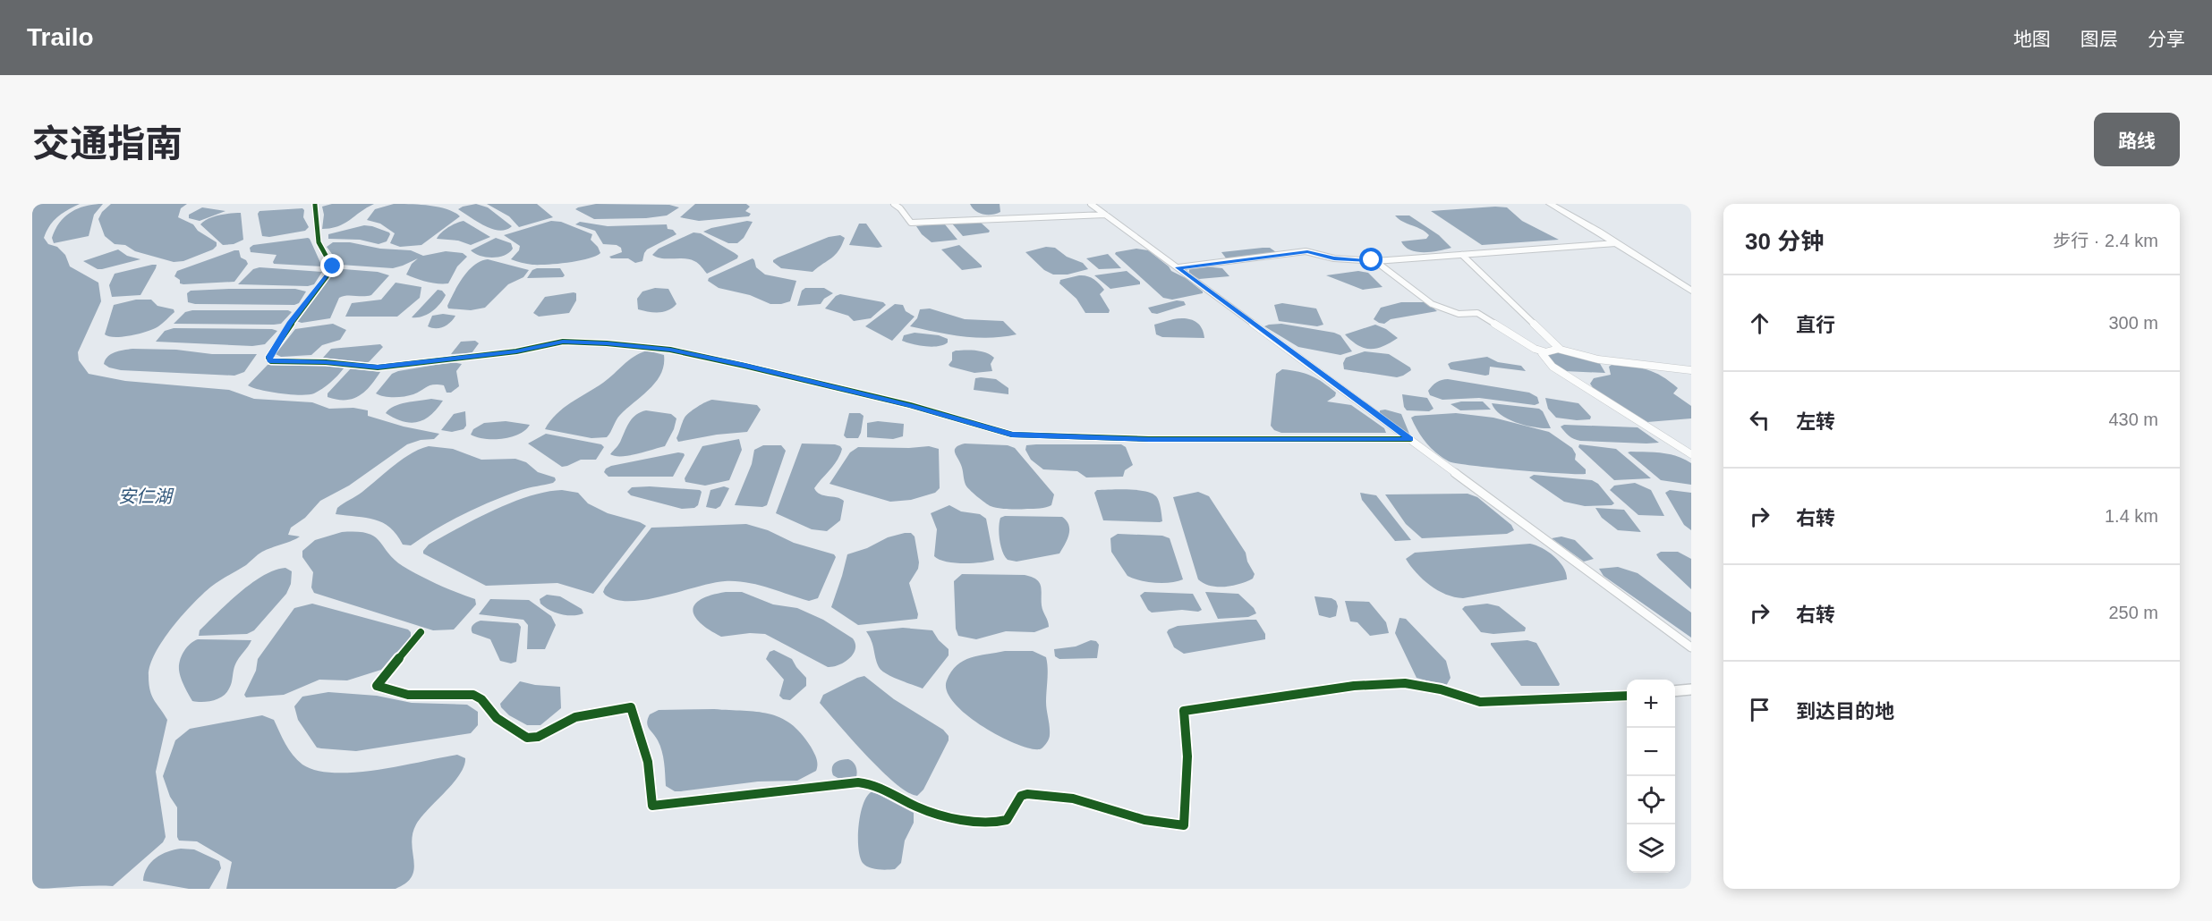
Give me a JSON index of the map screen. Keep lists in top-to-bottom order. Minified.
{"water":["安仁湖"],"page":{"header":"Trailo","nav":["地图","图层","分享"],"title":"交通指南","buttons":"路线","heading":["30 分钟","步行 · 2.4 km"],"list":[["直行","300 m"],["左转","430 m"],["右转","1.4 km"],["右转","250 m"],"到达目的地"],"map_buttons":["+","−"]}}
